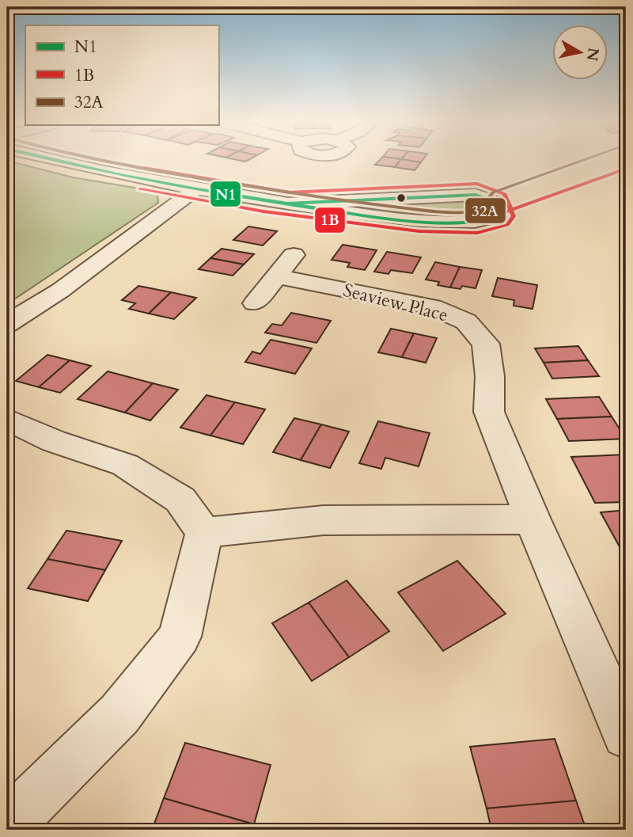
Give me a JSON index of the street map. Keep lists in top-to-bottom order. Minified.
{"streets":{"street":["Seaview Place"]},"lines":["transit line N1","transit line 32A","transit line 1B"],"legend":["N1","1B","32A"],"north":"right"}
